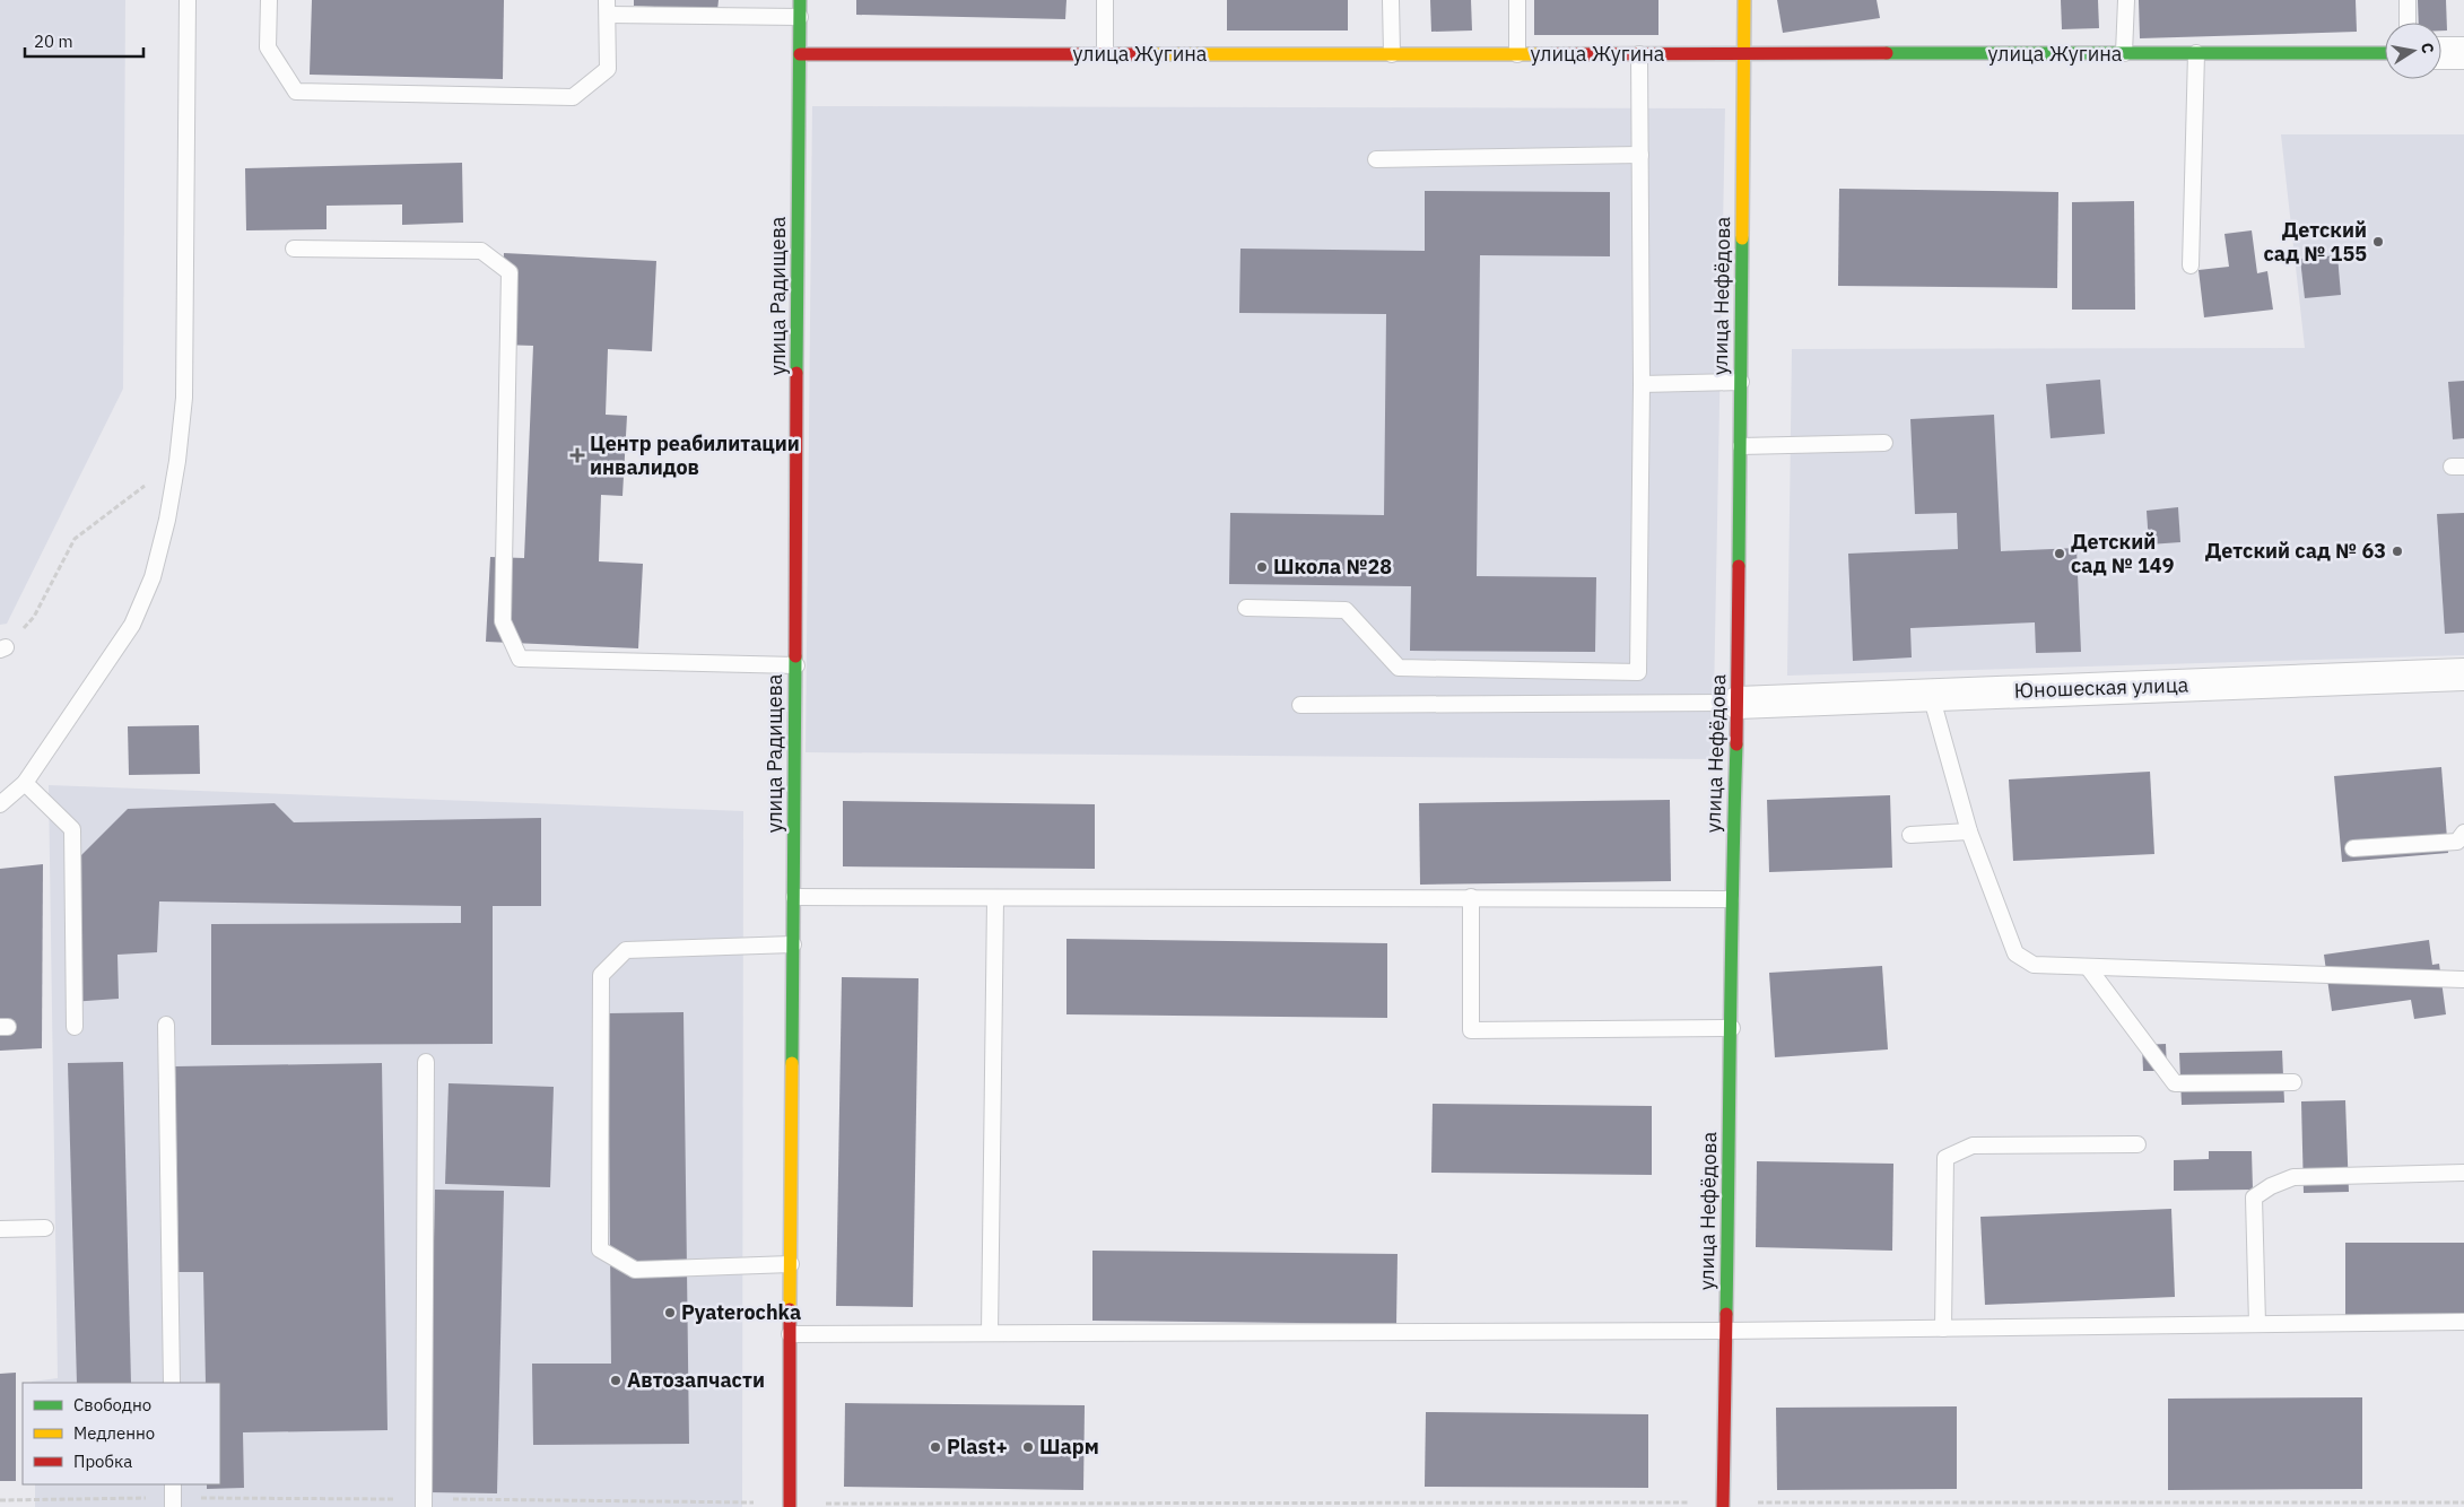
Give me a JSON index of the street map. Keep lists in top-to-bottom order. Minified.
{"streets":{"street":["улица Жугина","улица Радищева","улица Нефёдова","Юношеская улица"]},"crossings":[["улица Жугина","улица Радищева"],["улица Жугина","улица Нефёдова"],["улица Нефёдова","Юношеская улица"]],"places":{"other":["Детский сад № 155","Детский сад № 63","Детский сад № 149","Школа №28","Pyaterochka","Автозапчасти","Plast+","Шарм"],"health":["Центр реабилитации инвалидов"]},"legend":["Свободно","Медленно","Пробка"],"scale_bar":"20 m","north":"right"}
